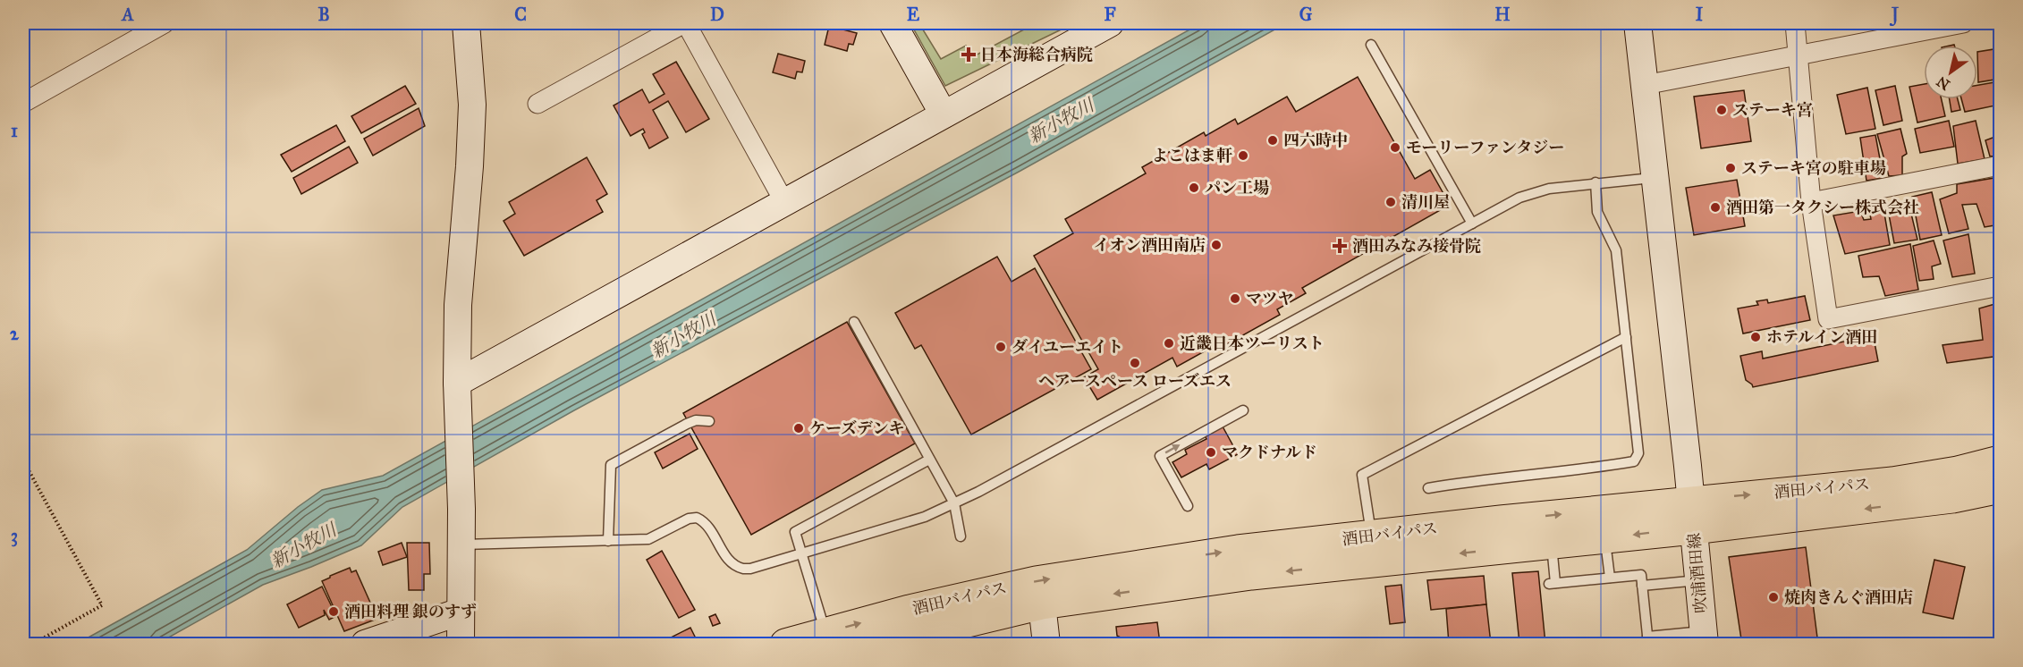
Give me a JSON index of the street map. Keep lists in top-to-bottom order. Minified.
{"streets":{"highway":["酒田バイパス"],"street":["吹浦酒田線"]},"crossings":[["酒田バイパス","吹浦酒田線"]],"water":["新小牧川"],"places":{"health":["日本海総合病院","酒田みなみ接骨院"],"other":["ステーキ宮","四六時中","モーリーファンタジー","よこはま軒","ステーキ宮の駐車場","パン工場","清川屋","酒田第一タクシー株式会社","イオン酒田南店","マツヤ","ホテルイン酒田","近畿日本ツーリスト","ダイユーエイト","ヘアースペース ローズエス","ケーズデンキ","マクドナルド","焼肉きんぐ酒田店","酒田料理 銀のすず"]},"north":"bottom left","grid":{"columns":["A","B","C","D","E","F","G","H","I","J"],"rows":["1","2","3"]}}
